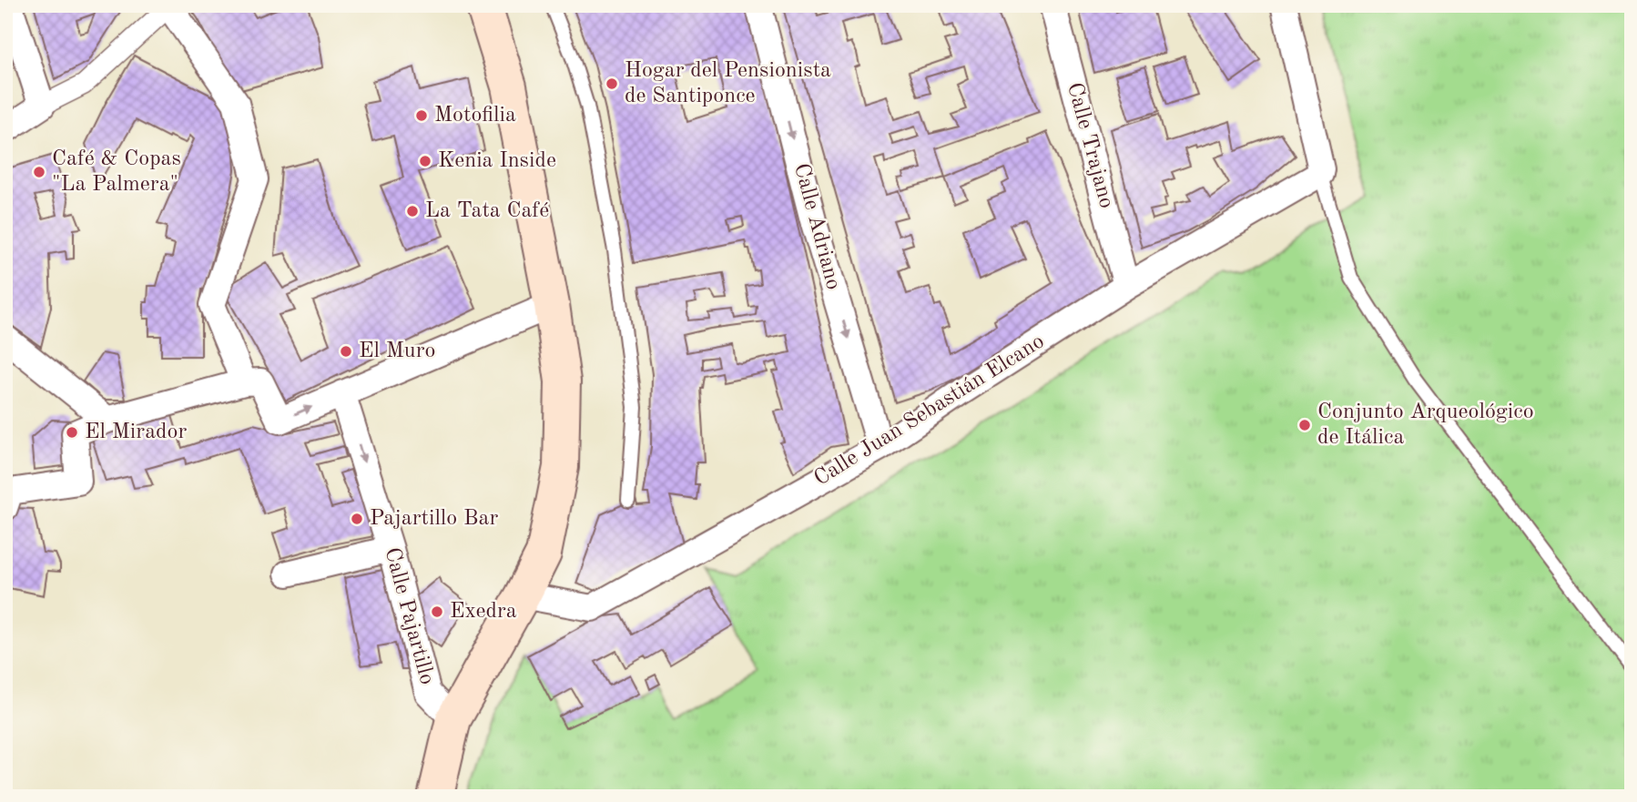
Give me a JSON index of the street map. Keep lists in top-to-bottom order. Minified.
{"streets":{"street":["Calle Trajano","Calle Adriano","Calle Juan Sebastián Elcano","Calle Pajartillo"]},"crossings":[["Calle Trajano","Calle Juan Sebastián Elcano"],["Calle Adriano","Calle Juan Sebastián Elcano"]],"one_way":["Calle Adriano","Calle Pajartillo"],"places":["Hogar del Pensionista de Santiponce","Motofilia","Kenia Inside","Café & Copas \"La Palmera\"","La Tata Café","El Muro","Conjunto Arqueológico de Itálica","El Mirador","Pajartillo Bar","Exedra"]}
